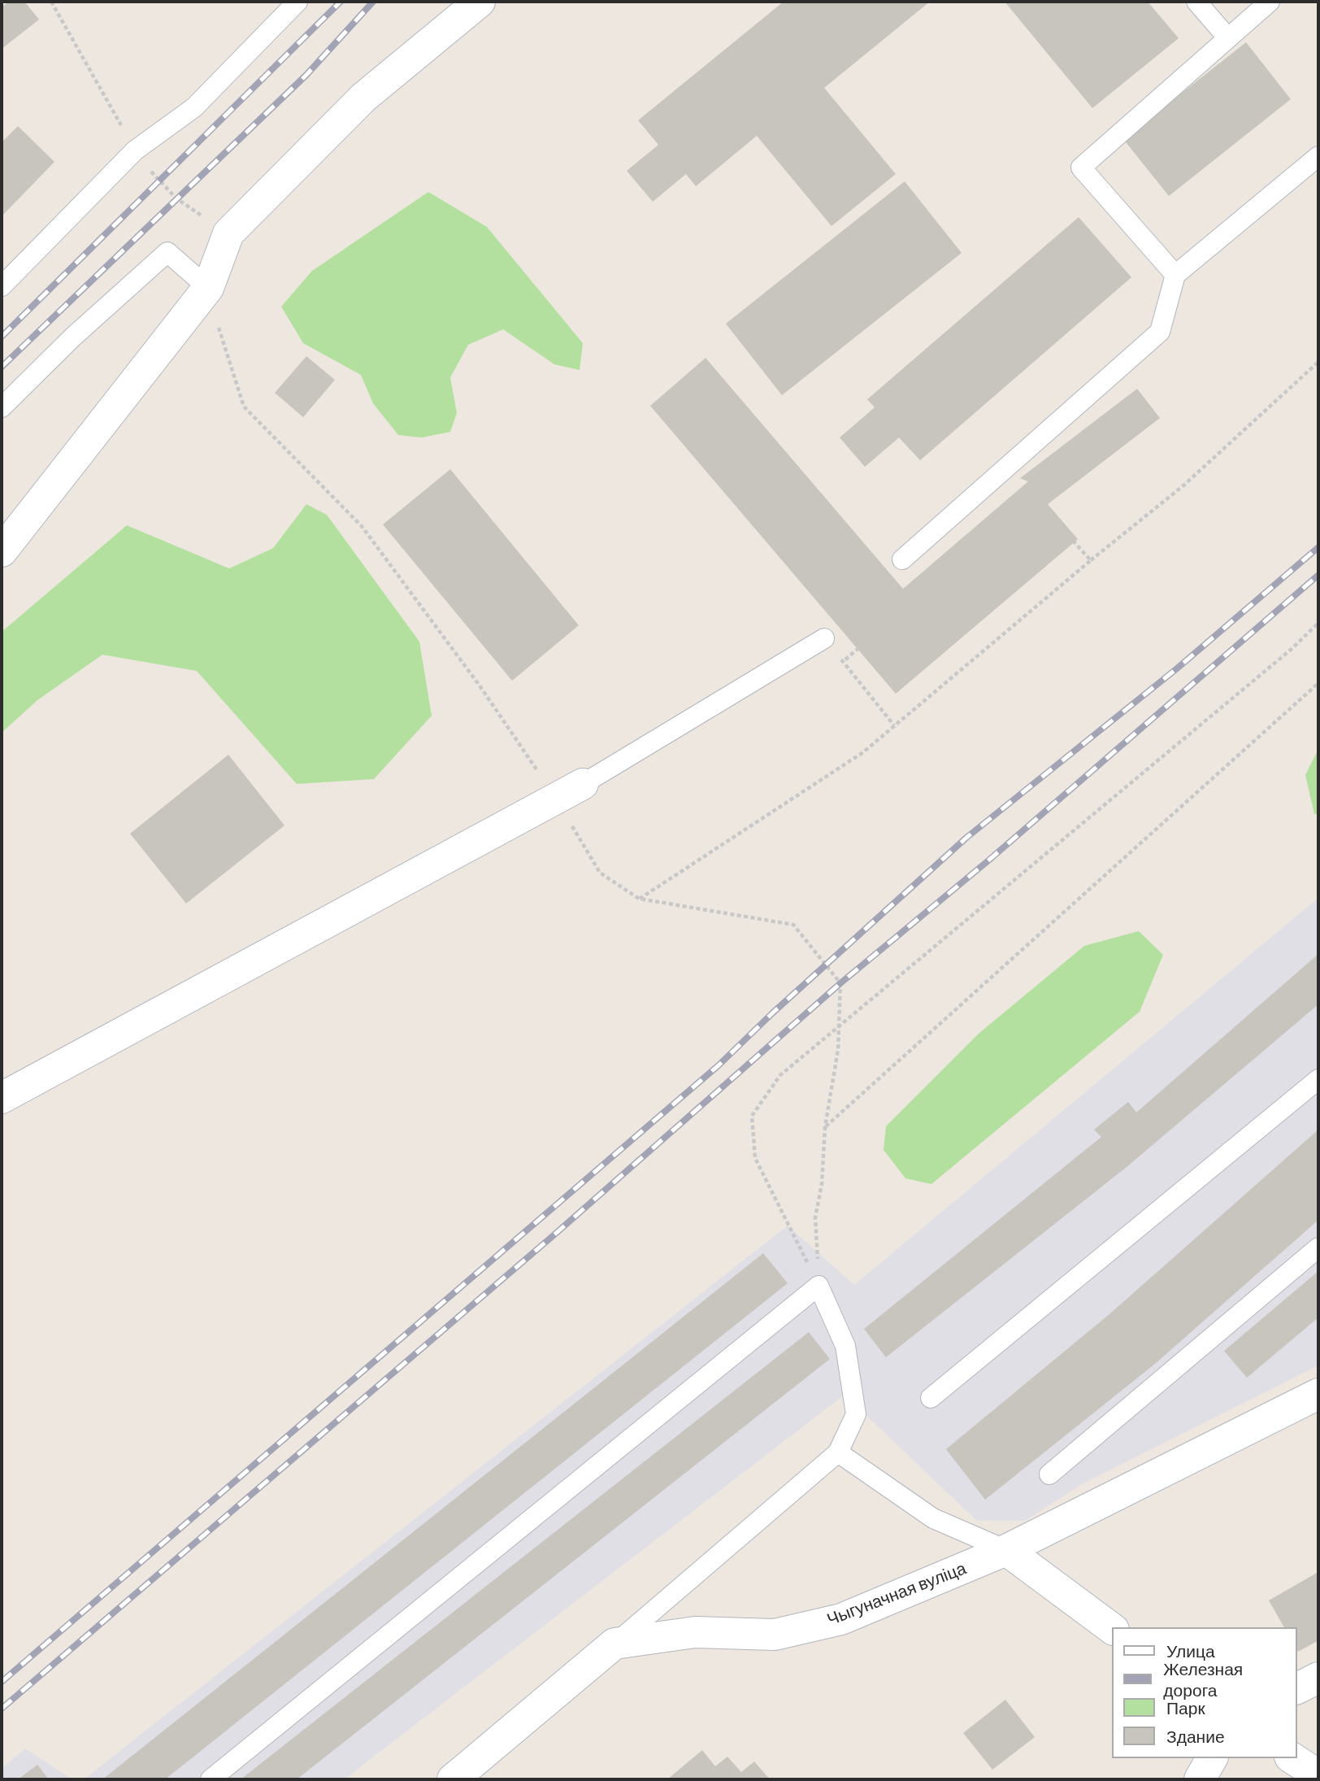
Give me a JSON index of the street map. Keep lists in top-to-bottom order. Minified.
{"streets":{"street":["Чыгуначная вуліца"]},"legend":["Улица","Железная дорога","Парк","Здание"]}
